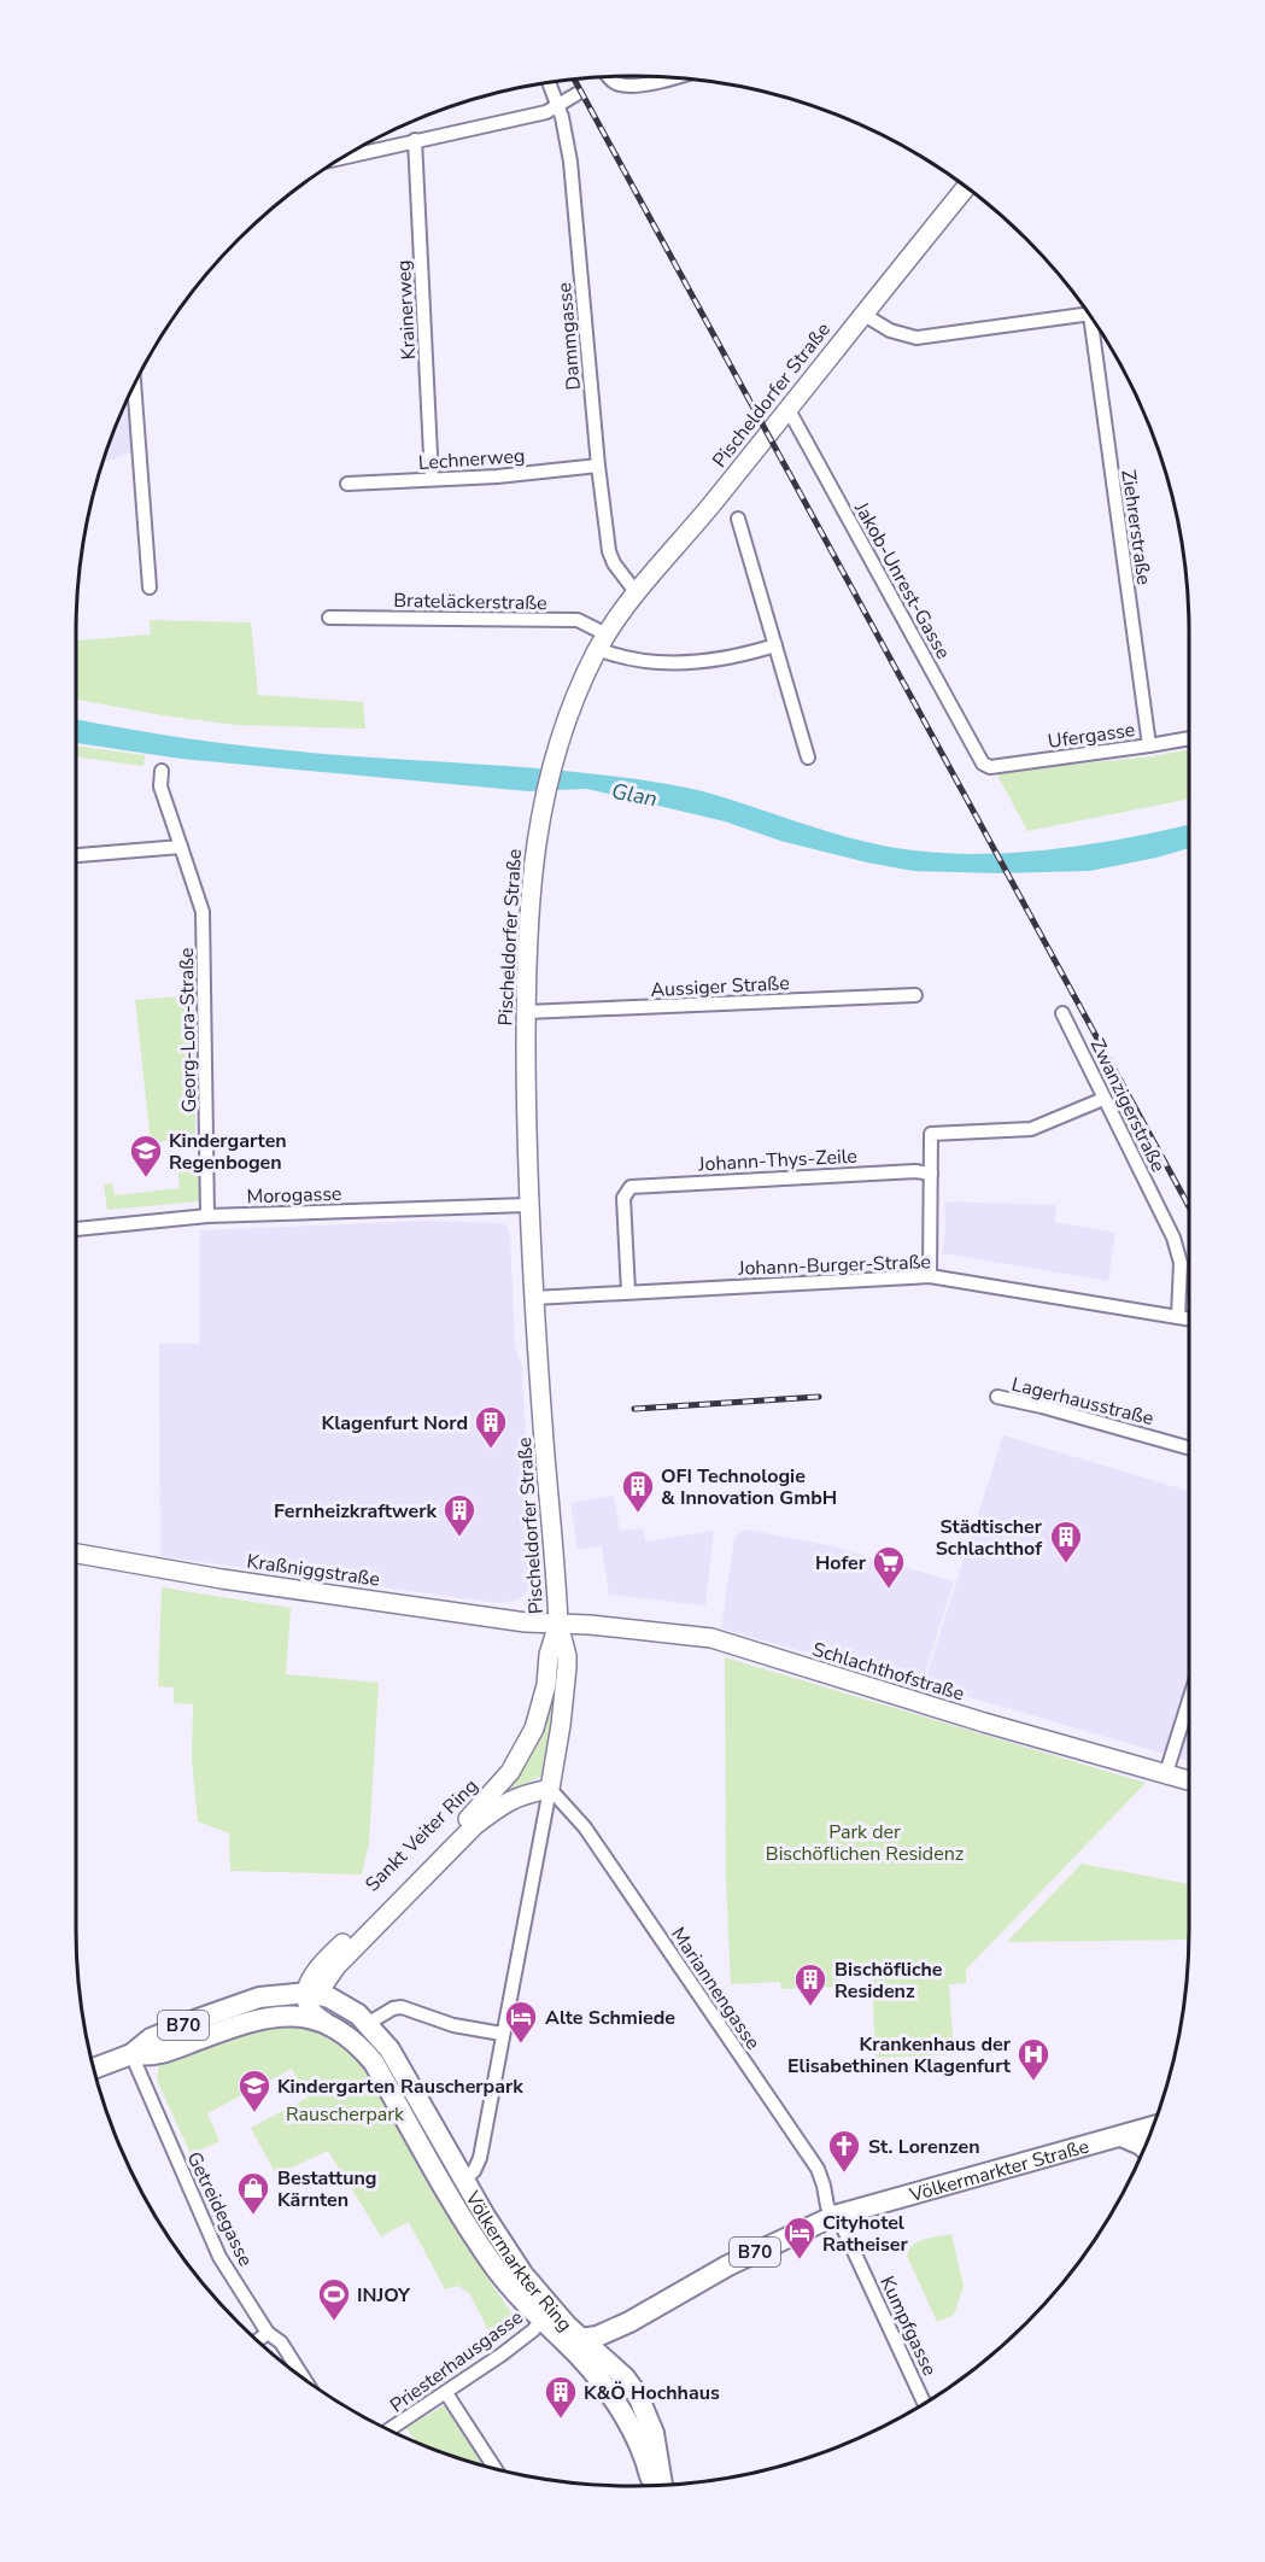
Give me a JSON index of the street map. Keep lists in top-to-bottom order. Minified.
{"streets":{"main road":["Pischeldorfer Straße","Kraßniggstraße","Schlachthofstraße","Sankt Veiter Ring","B70","Völkermarkter Straße","Völkermarkter Ring"],"street":["Krainerweg","Dammgasse","Lechnerweg","Ziehrerstraße","Jakob-Unrest-Gasse","Brateläckerstraße","Ufergasse","Aussiger Straße","Georg-Lora-Straße","Zwanzigerstraße","Johann-Thys-Zeile","Morogasse","Johann-Burger-Straße","Lagerhausstraße","Mariannengasse","Getreidegasse","Kumpfgasse","Priesterhausgasse"]},"crossings":[["Krainerweg","Lechnerweg"],["Dammgasse","Pischeldorfer Straße"],["Dammgasse","Lechnerweg"],["Pischeldorfer Straße","Jakob-Unrest-Gasse"],["Pischeldorfer Straße","Brateläckerstraße"],["Pischeldorfer Straße","Aussiger Straße"],["Pischeldorfer Straße","Morogasse"],["Pischeldorfer Straße","Johann-Burger-Straße"],["Pischeldorfer Straße","Kraßniggstraße"],["Pischeldorfer Straße","Schlachthofstraße"],["Pischeldorfer Straße","Sankt Veiter Ring"],["Pischeldorfer Straße","Mariannengasse"],["Pischeldorfer Straße","Völkermarkter Ring"],["Ziehrerstraße","Ufergasse"],["Jakob-Unrest-Gasse","Ufergasse"],["Georg-Lora-Straße","Morogasse"],["Zwanzigerstraße","Johann-Burger-Straße"],["Johann-Thys-Zeile","Johann-Burger-Straße"],["Kraßniggstraße","Schlachthofstraße"],["Sankt Veiter Ring","Mariannengasse"],["Sankt Veiter Ring","B70"],["Sankt Veiter Ring","Völkermarkter Ring"],["Mariannengasse","Völkermarkter Straße"],["Mariannengasse","Kumpfgasse"],["B70","Völkermarkter Straße"],["B70","Getreidegasse"],["B70","Völkermarkter Ring"],["B70","Priesterhausgasse"],["Völkermarkter Straße","Kumpfgasse"],["Völkermarkter Ring","Priesterhausgasse"]],"water":["Glan"],"parks":["Park der Bischöflichen Residenz","Rauscherpark"],"places":{"school or university":["Kindergarten Regenbogen","Kindergarten Rauscherpark"],"building":["Klagenfurt Nord","OFI Technologie & Innovation GmbH","Fernheizkraftwerk","Städtischer Schlachthof","Bischöfliche Residenz","K&Ö Hochhaus"],"supermarket":["Hofer"],"hotel":["Alte Schmiede","Cityhotel Ratheiser"],"hospital":["Krankenhaus der Elisabethinen Klagenfurt"],"church":["St. Lorenzen"],"shop":["Bestattung Kärnten"],"sports":["INJOY"]}}
